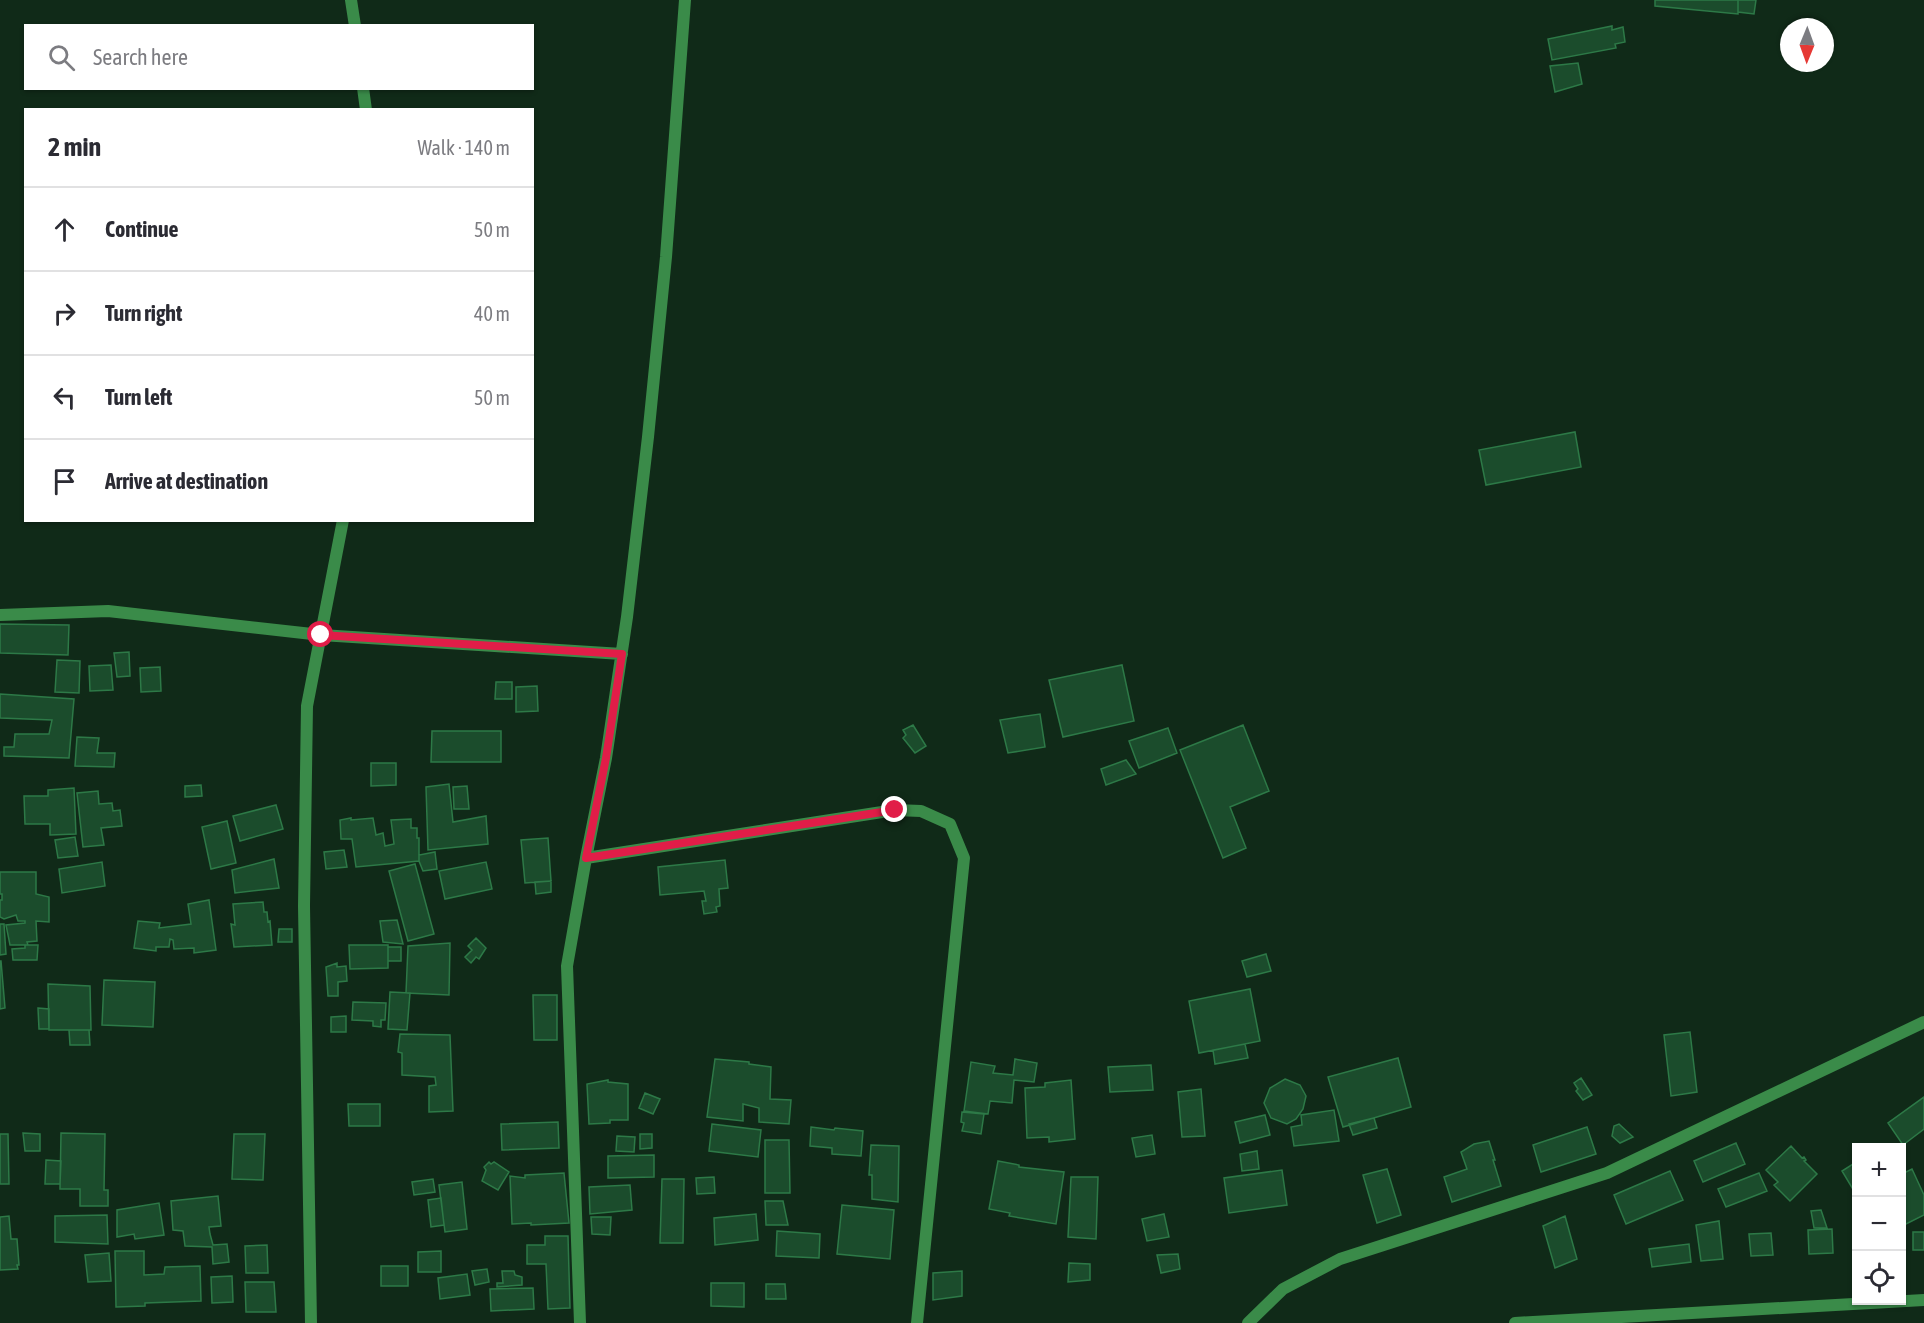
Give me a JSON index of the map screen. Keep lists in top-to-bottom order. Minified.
{"north":"bottom","page":{"search":"Search here","heading":["2 min","Walk · 140 m"],"list":[["Continue","50 m"],["Turn right","40 m"],["Turn left","50 m"],"Arrive at destination"],"map_buttons":["+","−"]}}
